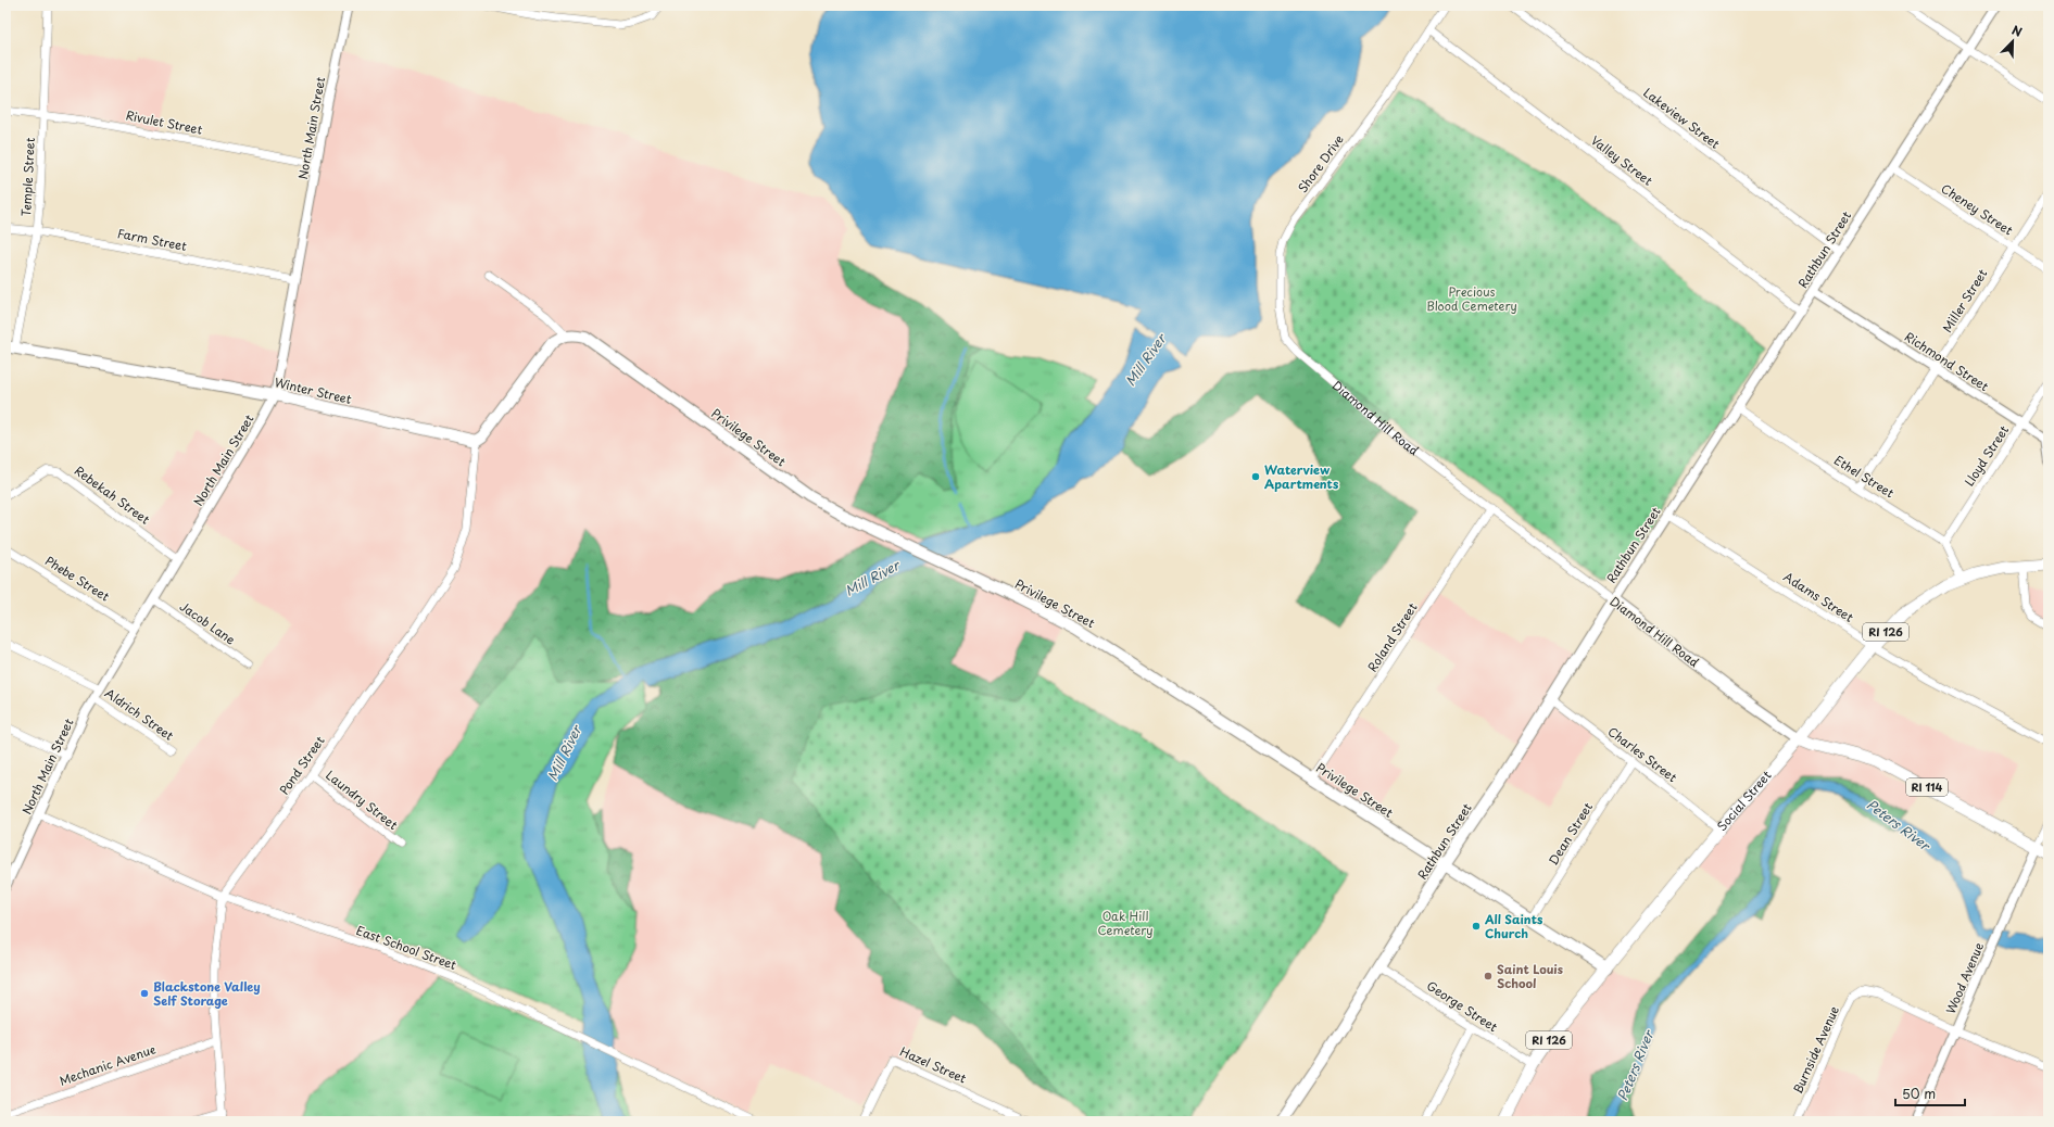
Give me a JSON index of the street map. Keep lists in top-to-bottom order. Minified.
{"streets":{"main road":["Rathbun Street","Winter Street","Diamond Hill Road","Privilege Street","RI 126","RI 114","Social Street"],"street":["Lakeview Street","Rivulet Street","North Main Street","Valley Street","Shore Drive","Temple Street","Cheney Street","Farm Street","Miller Street","Richmond Street","Lloyd Street","Ethel Street","Rebekah Street","Phebe Street","Adams Street","Jacob Lane","Roland Street","Aldrich Street","Charles Street","Pond Street","Laundry Street","Dean Street","East School Street","Wood Avenue","George Street","Burnside Avenue","Mechanic Avenue","Hazel Street"]},"crossings":[["Lakeview Street","Rathbun Street"],["Rivulet Street","North Main Street"],["Rivulet Street","Temple Street"],["North Main Street","Farm Street"],["North Main Street","Winter Street"],["North Main Street","Rebekah Street"],["North Main Street","Phebe Street"],["North Main Street","Jacob Lane"],["North Main Street","Aldrich Street"],["North Main Street","East School Street"],["Valley Street","Shore Drive"],["Valley Street","Rathbun Street"],["Shore Drive","Diamond Hill Road"],["Temple Street","Farm Street"],["Temple Street","Winter Street"],["Cheney Street","Rathbun Street"],["Cheney Street","Miller Street"],["Rathbun Street","Richmond Street"],["Rathbun Street","Diamond Hill Road"],["Rathbun Street","Privilege Street"],["Rathbun Street","Ethel Street"],["Rathbun Street","Adams Street"],["Rathbun Street","Charles Street"],["Rathbun Street","George Street"],["Miller Street","Richmond Street"],["Miller Street","Ethel Street"],["Richmond Street","Lloyd Street"],["Winter Street","Pond Street"],["Diamond Hill Road","Roland Street"],["Diamond Hill Road","Social Street"],["Diamond Hill Road","Wood Avenue"],["Privilege Street","Roland Street"],["Privilege Street","Social Street"],["Privilege Street","Dean Street"],["Lloyd Street","Ethel Street"],["Adams Street","Social Street"],["Charles Street","Social Street"],["Charles Street","Dean Street"],["Pond Street","Laundry Street"],["Pond Street","East School Street"],["Pond Street","Mechanic Avenue"],["Social Street","George Street"],["Wood Avenue","Burnside Avenue"]],"water":["Mill River","Peters River"],"parks":["Precious Blood Cemetery","Oak Hill Cemetery"],"places":["Waterview Apartments","All Saints Church","Saint Louis School","Blackstone Valley Self Storage"],"scale_bar":"50 m","north":"top right"}
